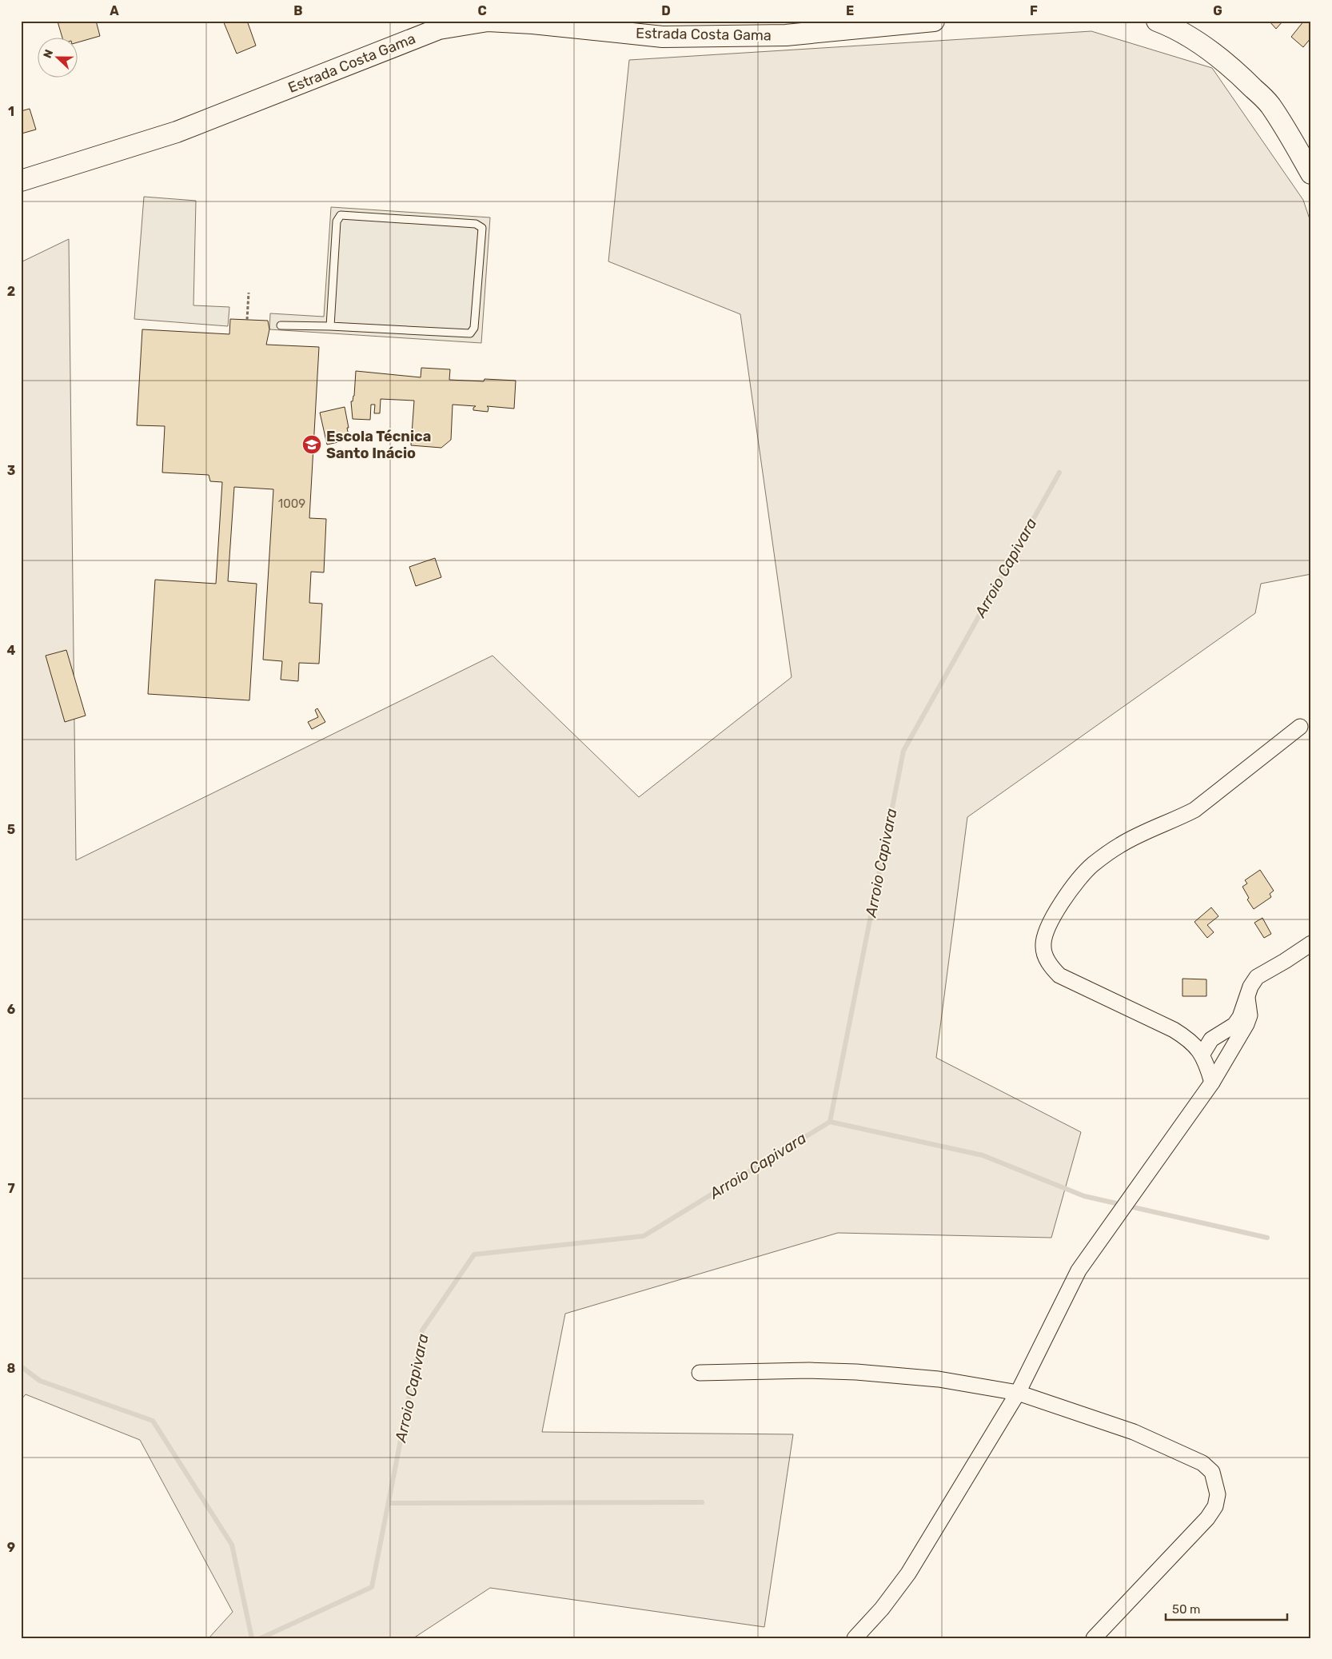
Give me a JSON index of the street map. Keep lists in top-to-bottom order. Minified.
{"streets":{"main road":["Estrada Costa Gama"]},"water":["Arroio Capivara"],"places":{"school or university":["Escola Técnica Santo Inácio"]},"house_numbers":["1009"],"scale_bar":"50 m","north":"left","grid":{"columns":["A","B","C","D","E","F","G"],"rows":["1","2","3","4","5","6","7","8","9"]}}
